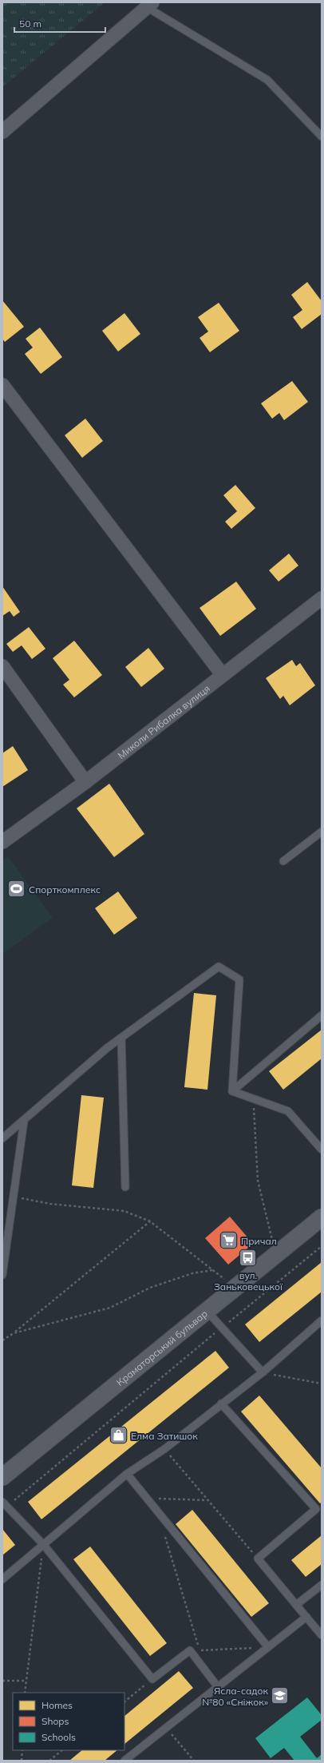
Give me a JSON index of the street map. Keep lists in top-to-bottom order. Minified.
{"streets":{"street":["Миколи Рибалка вулиця","Краматорський бульвар"]},"places":{"sports":["Спорткомплекс"],"supermarket":["Причал"],"bus stop":["вул. Заньковецької"],"shop":["Елма Затишок"],"school or university":["Ясла-садок №80 «Сніжок»"]},"legend":["Homes","Shops","Schools"],"scale_bar":"50 m"}
